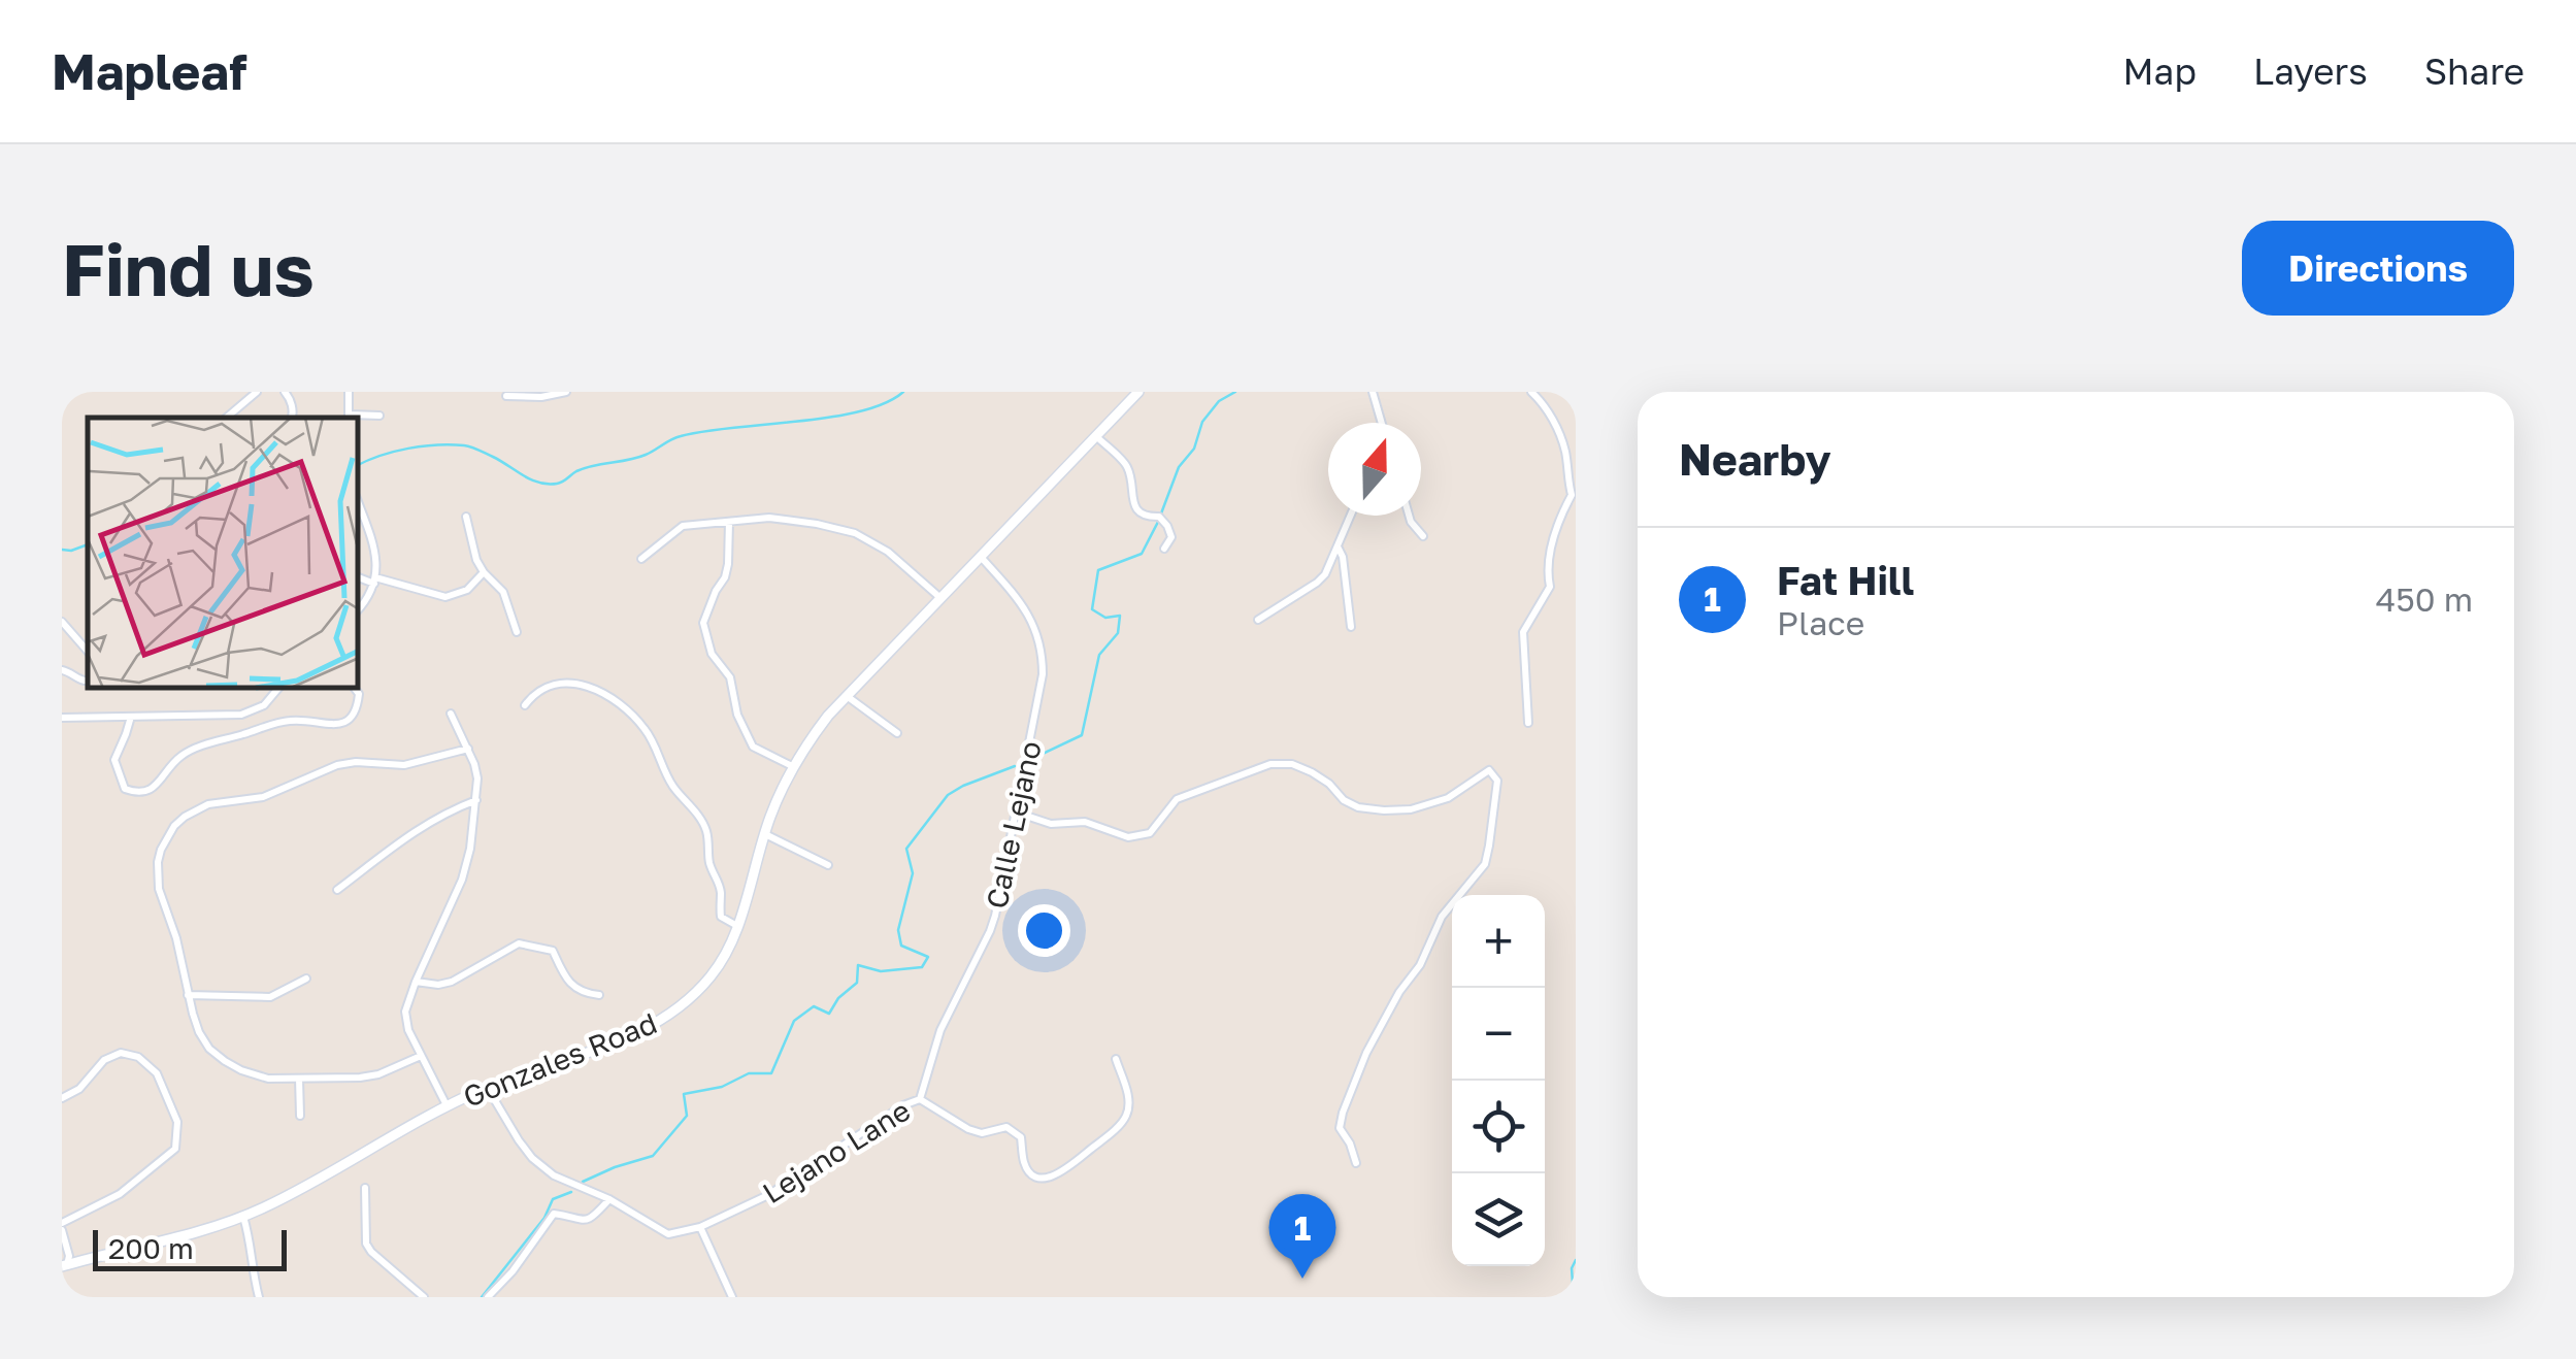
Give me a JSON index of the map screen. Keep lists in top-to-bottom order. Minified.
{"streets":{"street":["Calle Lejano","Gonzales Road","Lejano Lane"]},"crossings":[["Calle Lejano","Gonzales Road"],["Calle Lejano","Lejano Lane"],["Gonzales Road","Lejano Lane"]],"scale_bar":"200 m","north":"top","page":{"header":"Mapleaf","nav":["Map","Layers","Share"],"buttons":"Directions","title":"Find us","heading":"Nearby","list":[{"mark":"1","name":"Fat Hill","note":"Place","value":"450 m"}],"map_buttons":["+","−"],"pins":"1","scale":"200 m"}}
